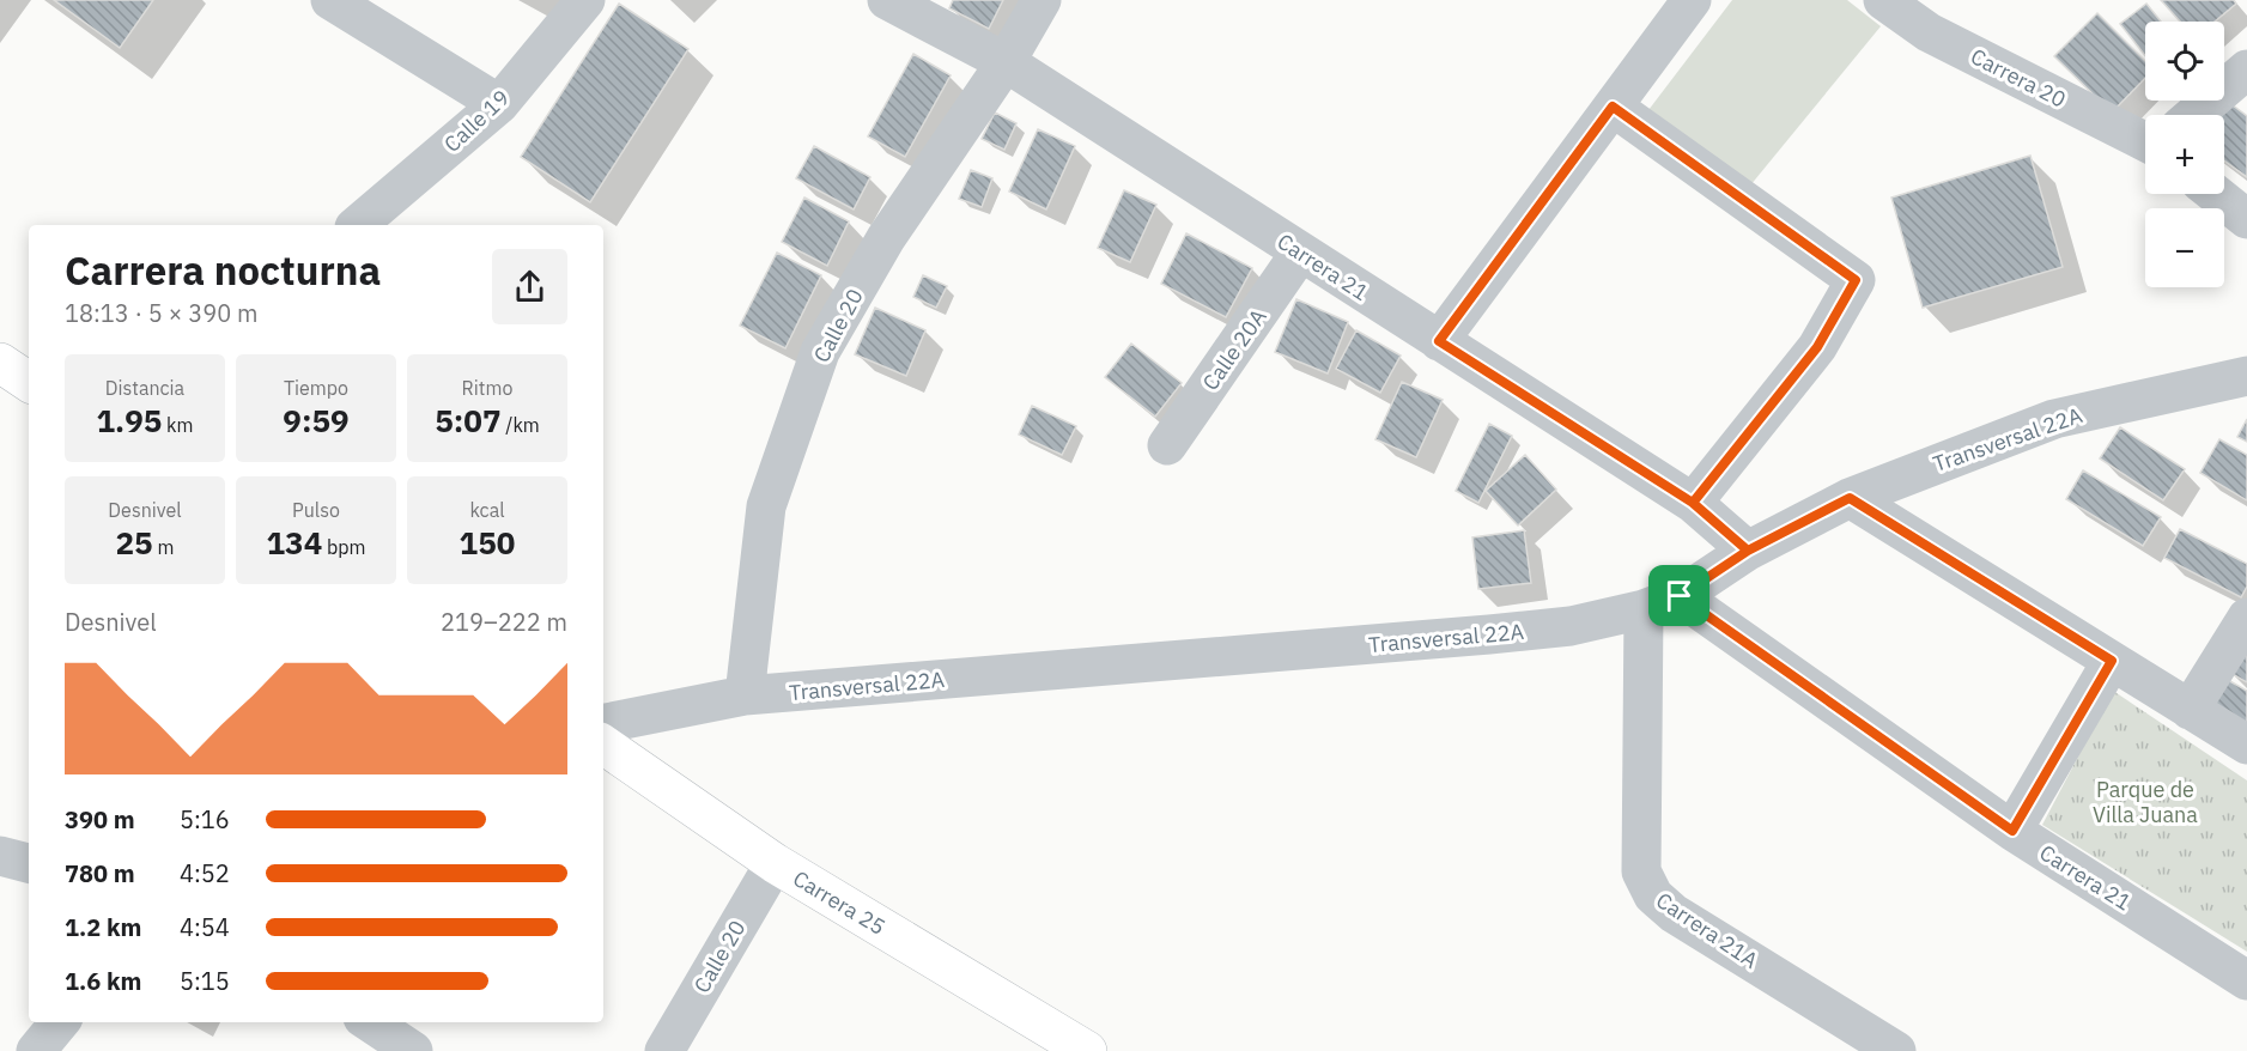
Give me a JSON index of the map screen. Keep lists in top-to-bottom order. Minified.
{"streets":{"main road":["Carrera 25"],"street":["Carrera 20","Calle 19","Carrera 21","Calle 20","Calle 20A","Transversal 22A","Carrera 21A"]},"crossings":[["Carrera 21","Calle 20"],["Carrera 21","Calle 20A"],["Carrera 21","Transversal 22A"],["Calle 20","Transversal 22A"],["Calle 20","Carrera 25"],["Transversal 22A","Carrera 21A"]],"parks":["Parque de Villa Juana"],"page":{"map_buttons":["+","−"],"heading":["Carrera nocturna","18:13 · 5 × 390 m"],"stats":[["Distancia","1.95 km"],["Tiempo","9:59"],["Ritmo","5:07 /km"],["Desnivel","25 m"],["Pulso","134 bpm"],["kcal","150"]],"chart":["Desnivel","219–222 m"],"list":[{"name":"390 m","note":"5:16"},{"name":"780 m","note":"4:52"},{"name":"1.2 km","note":"4:54"},{"name":"1.6 km","note":"5:15"}]}}
